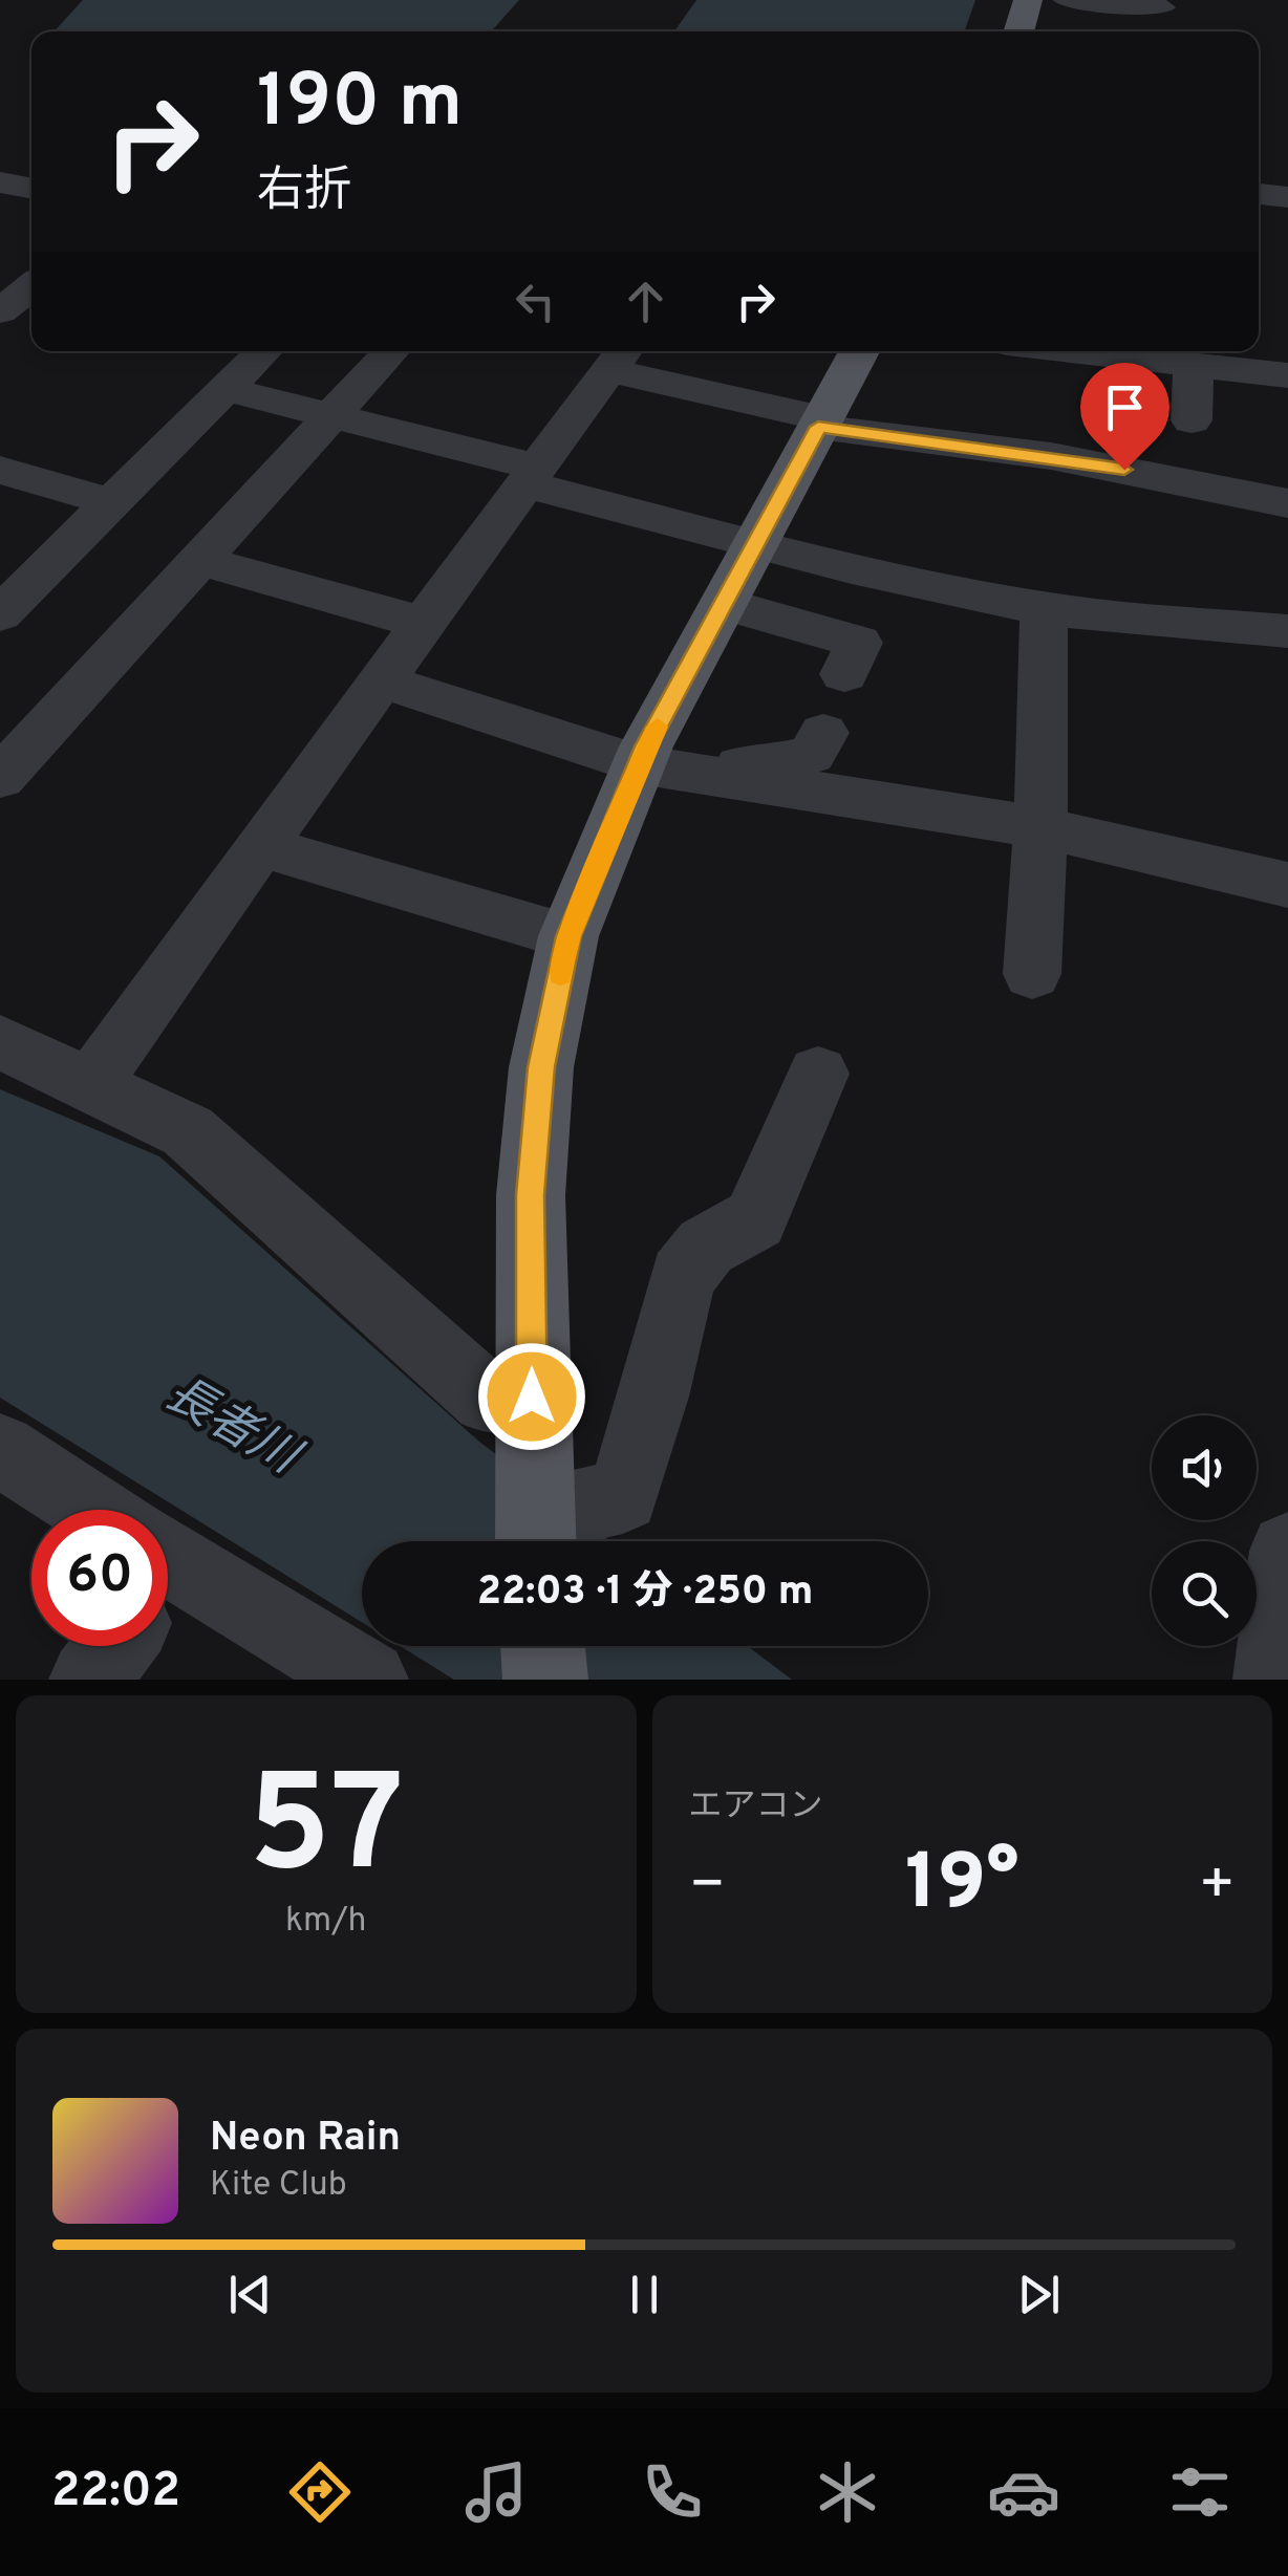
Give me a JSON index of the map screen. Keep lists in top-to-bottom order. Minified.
{"water":["長者川"],"page":{"turn":["190 m","右折"],"limit":"60","trip":"22:03 · 1 分 · 250 m","tile":[["57","km/h"],"エアコン"],"heat":["−","19°","+"],"song":["Neon Rain","Kite Club"],"tabs":"22:02"}}
